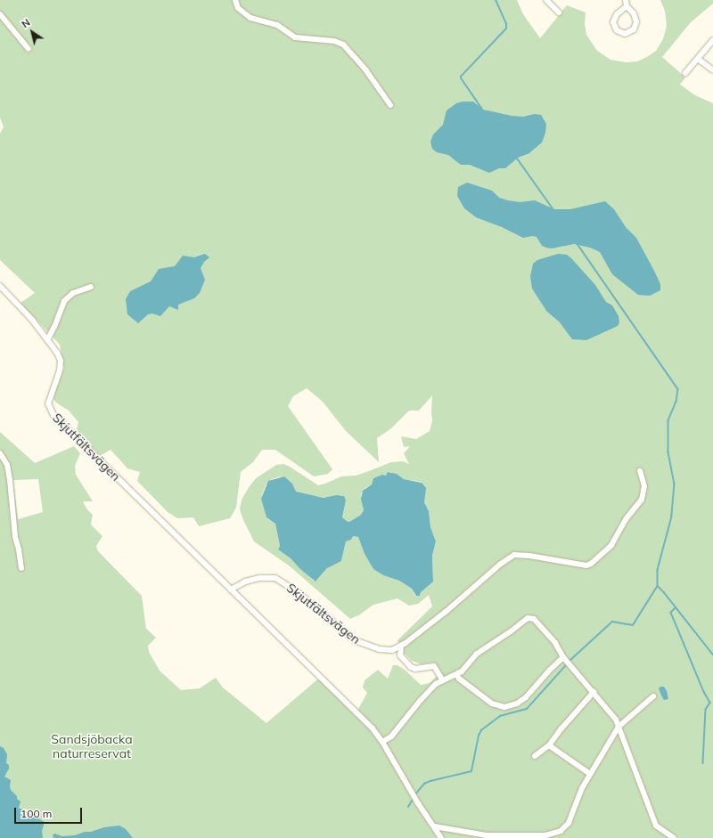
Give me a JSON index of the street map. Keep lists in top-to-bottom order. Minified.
{"streets":{"street":["Skjutfältsvägen"]},"parks":["Sandsjöbacka naturreservat"],"scale_bar":"100 m","north":"top left"}
